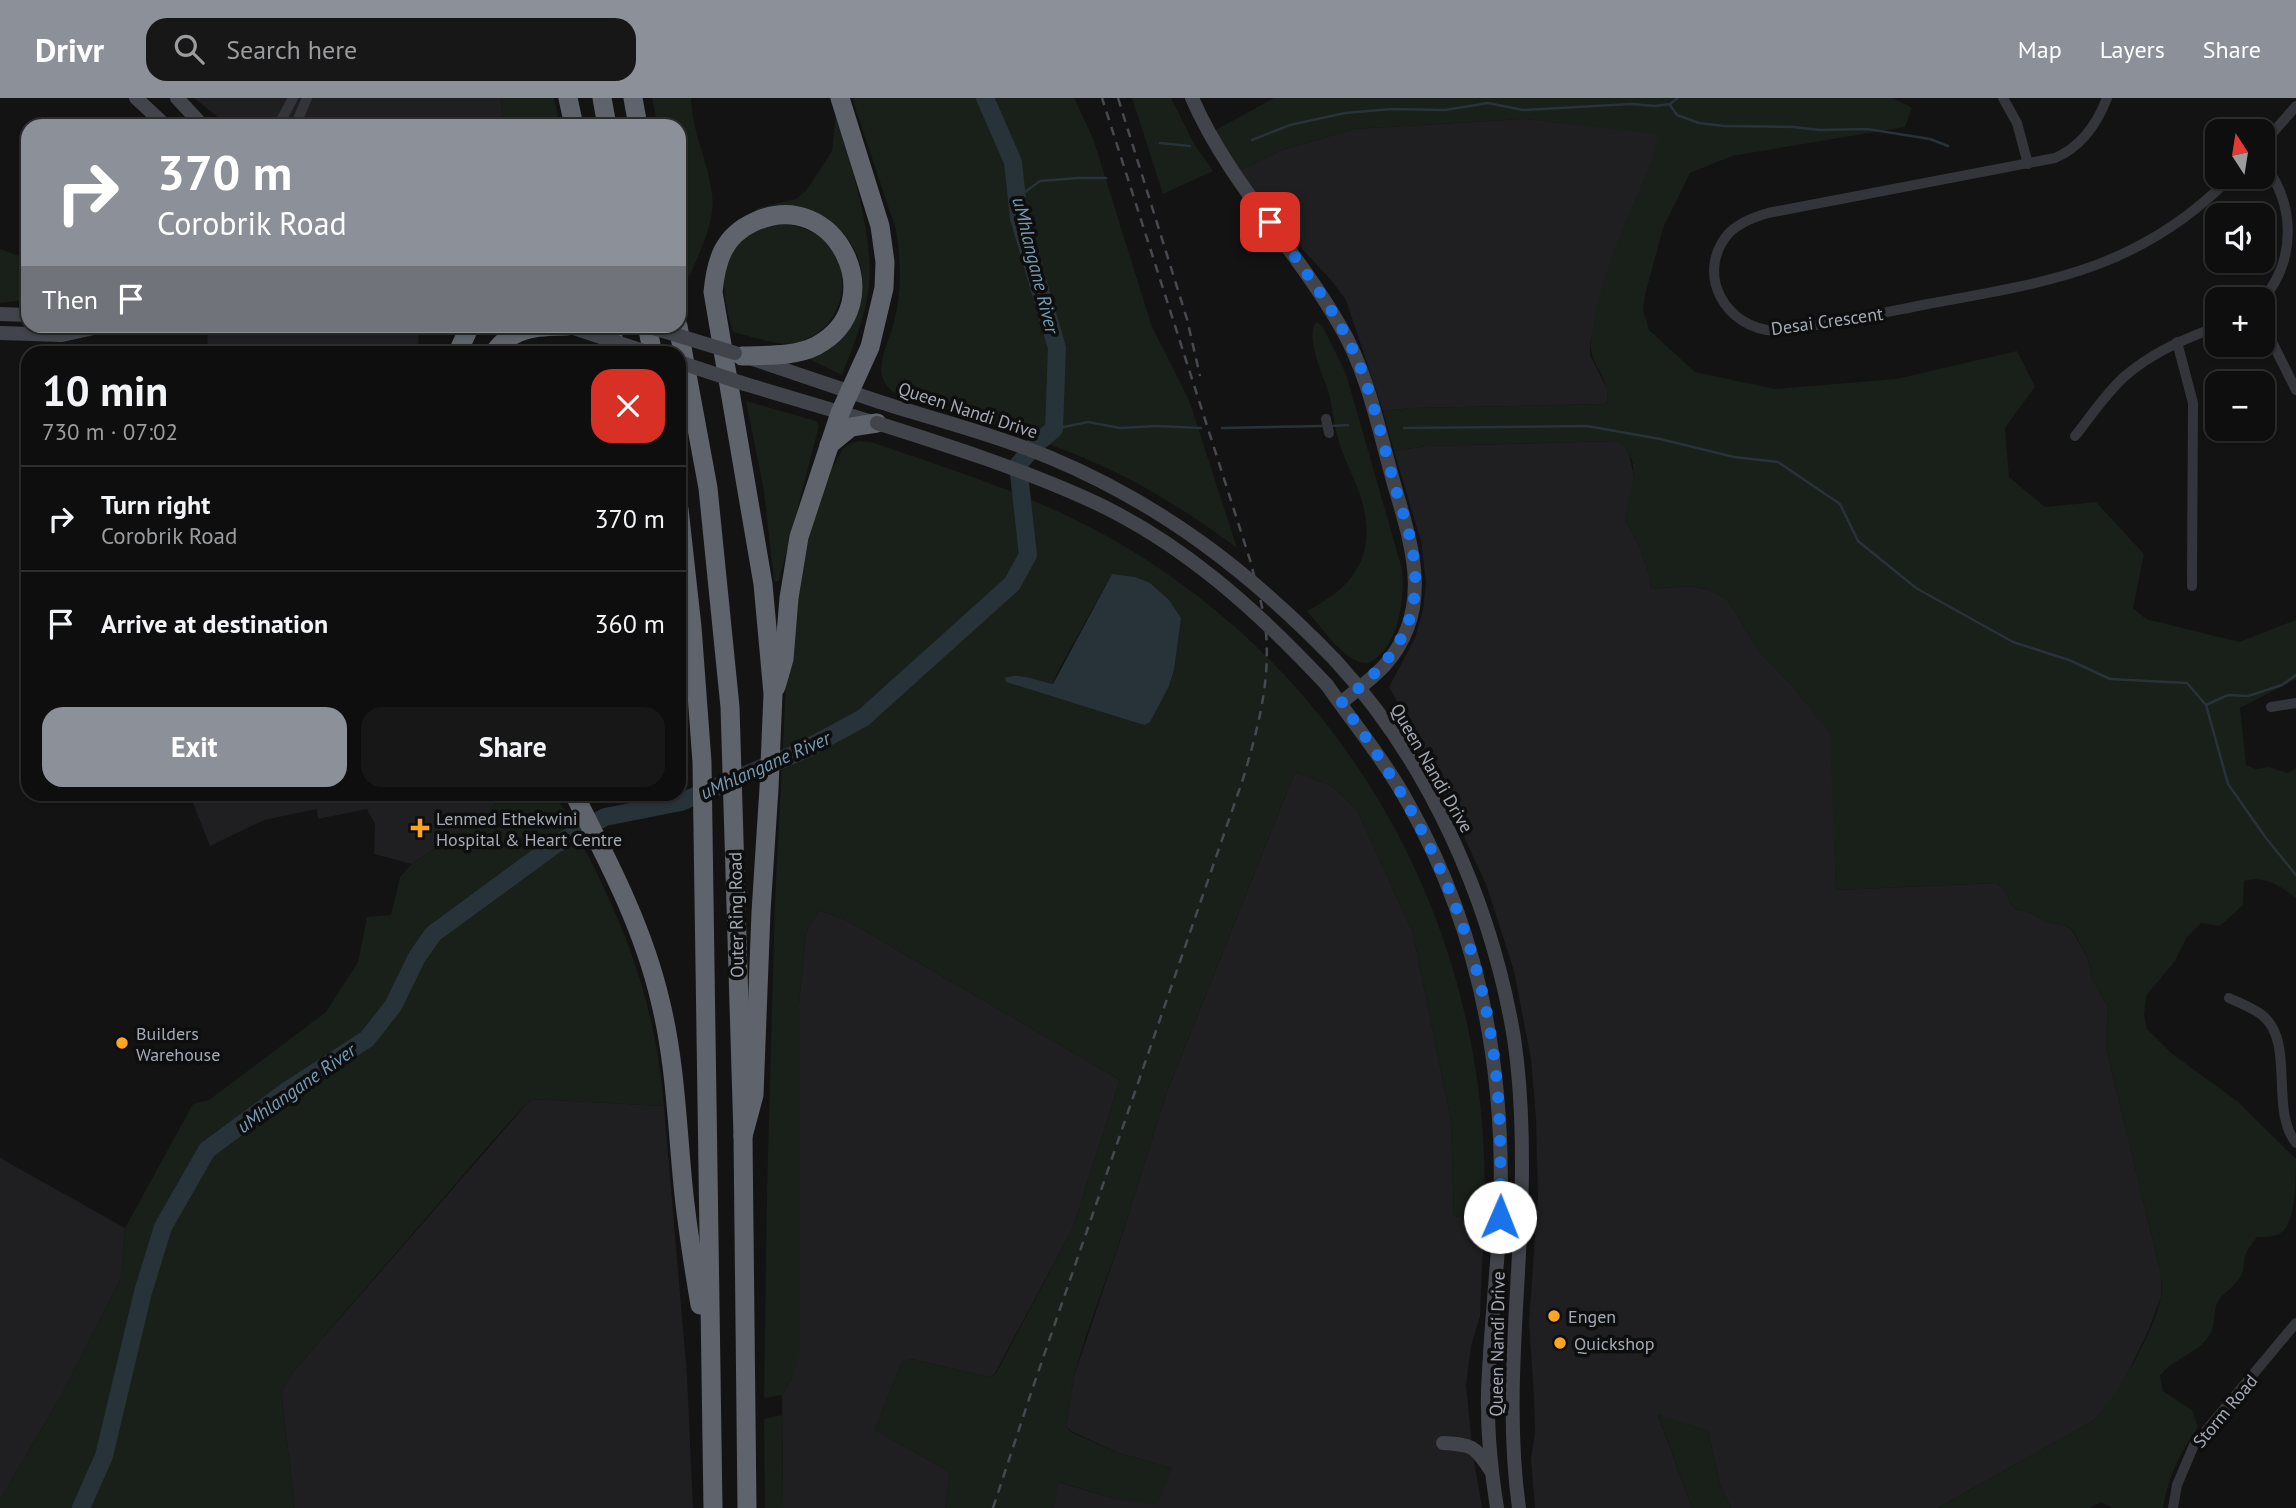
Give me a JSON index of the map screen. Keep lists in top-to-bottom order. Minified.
{"streets":{"highway":["Outer Ring Road"],"main road":["Queen Nandi Drive"],"street":["Desai Crescent","Storm Road"]},"water":["uMhlangane River"],"places":{"health":["Lenmed Ethekwini Hospital & Heart Centre"],"other":["Builders Warehouse","Engen","Quickshop"]},"north":"top","page":{"header":"Drivr","search":"Search here","nav":["Map","Layers","Share"],"map_buttons":["+","−"],"turn":["370 m","Corobrik Road"],"then":"Then","heading":["10 min","730 m · 07:02"],"list":[{"name":"Turn right","note":"Corobrik Road","value":"370 m"},{"name":"Arrive at destination","value":"360 m"}],"buttons":["Exit","Share"]}}
